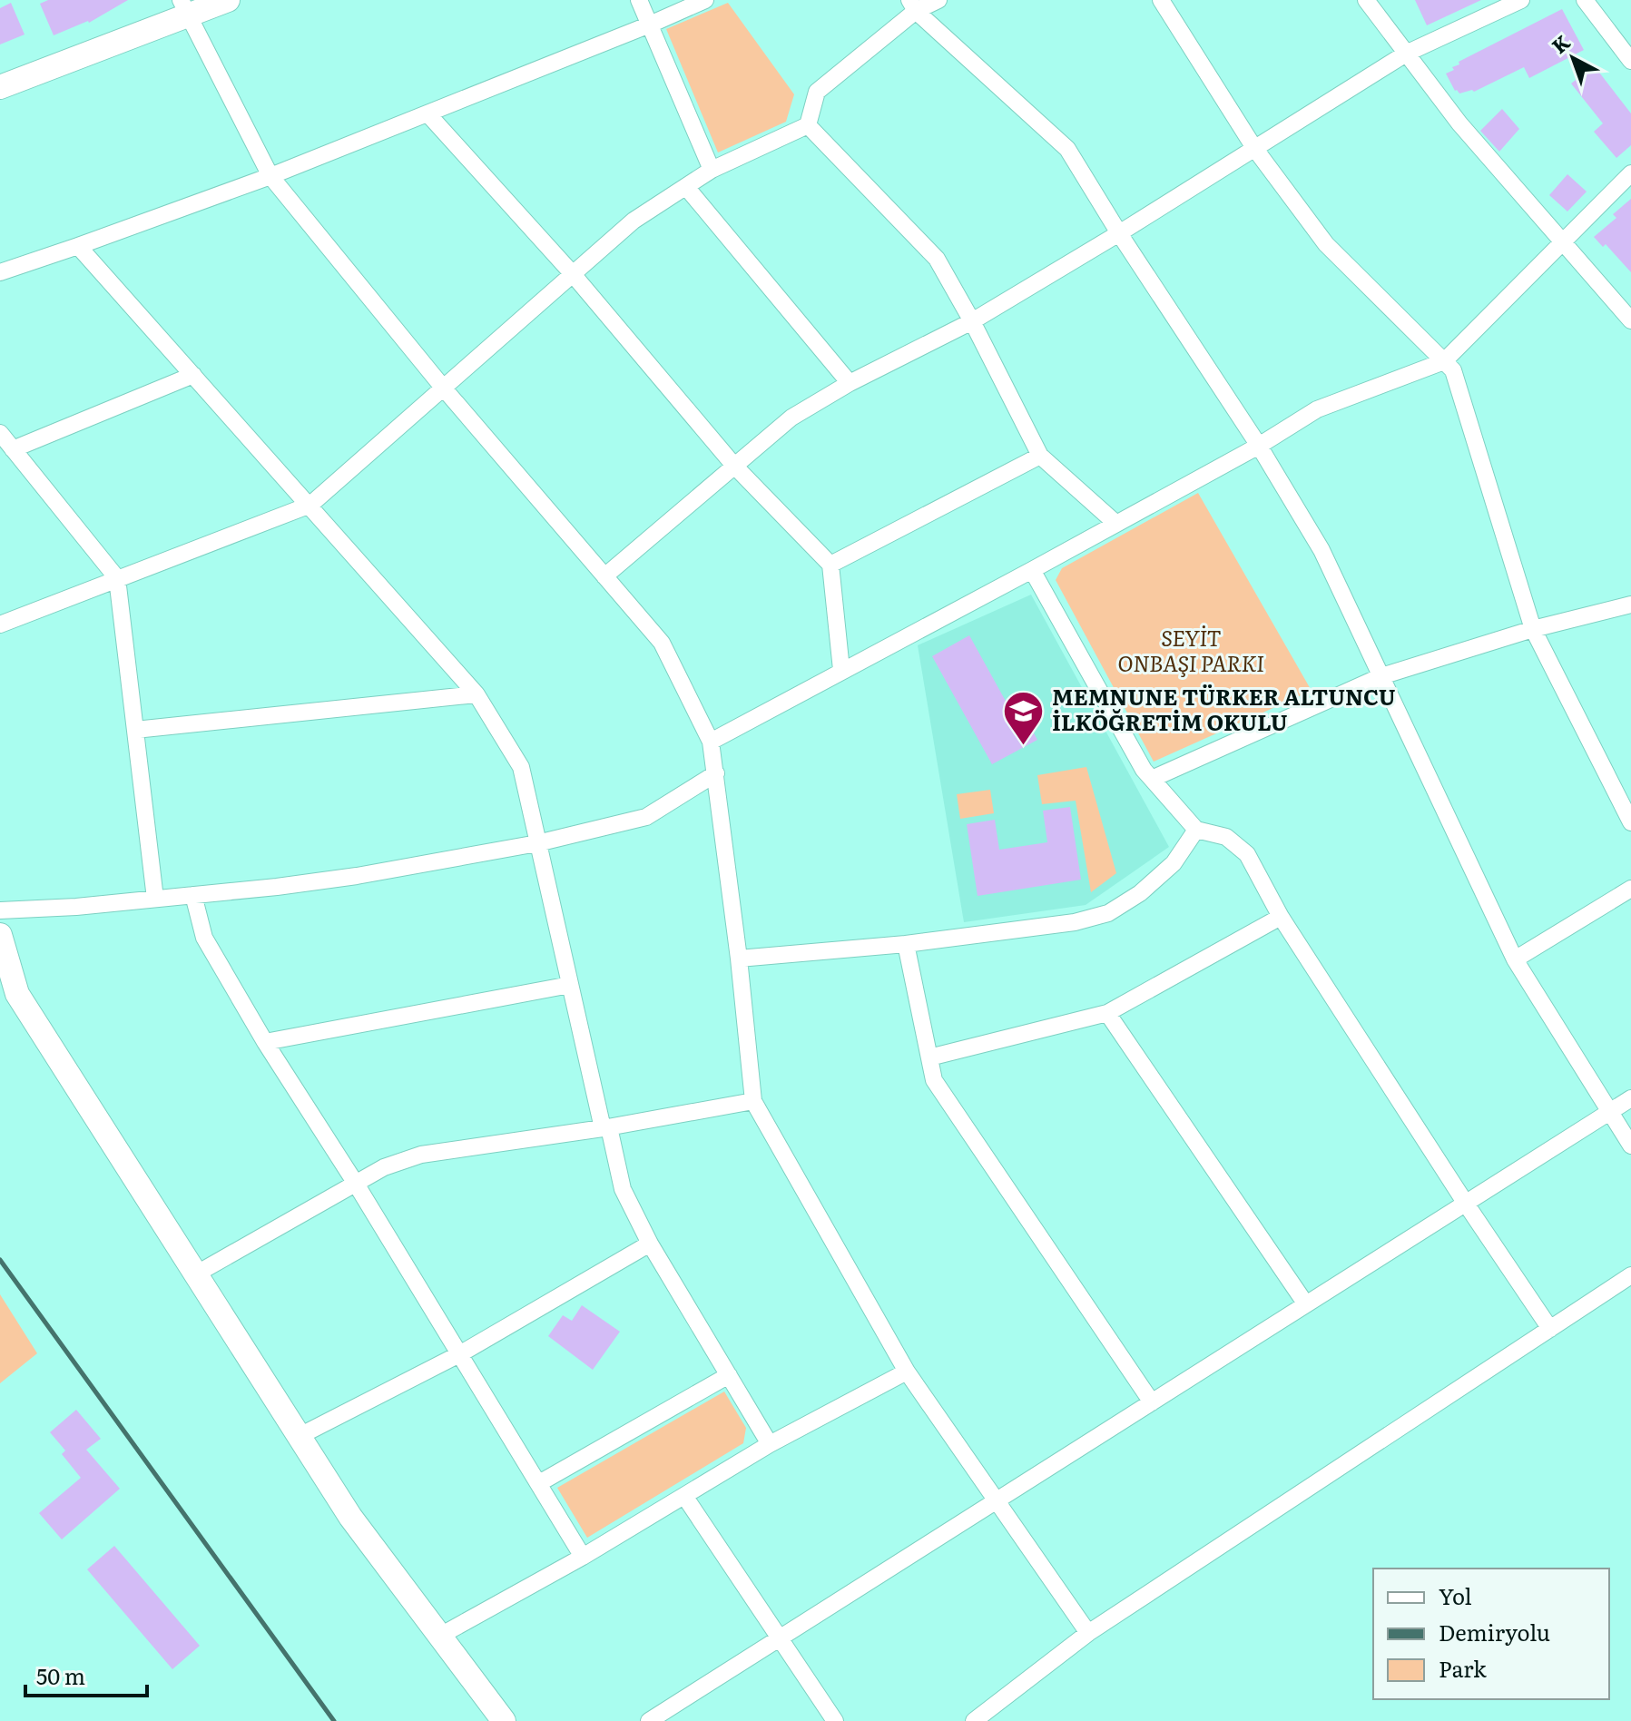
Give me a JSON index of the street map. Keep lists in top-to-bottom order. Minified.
{"parks":["SEYİT ONBAŞI PARKI"],"places":{"school or university":["MEMNUNE TÜRKER ALTUNCU İLKÖĞRETİM OKULU"]},"legend":["Yol","Demiryolu","Park"],"scale_bar":"50 m","north":"top left"}
